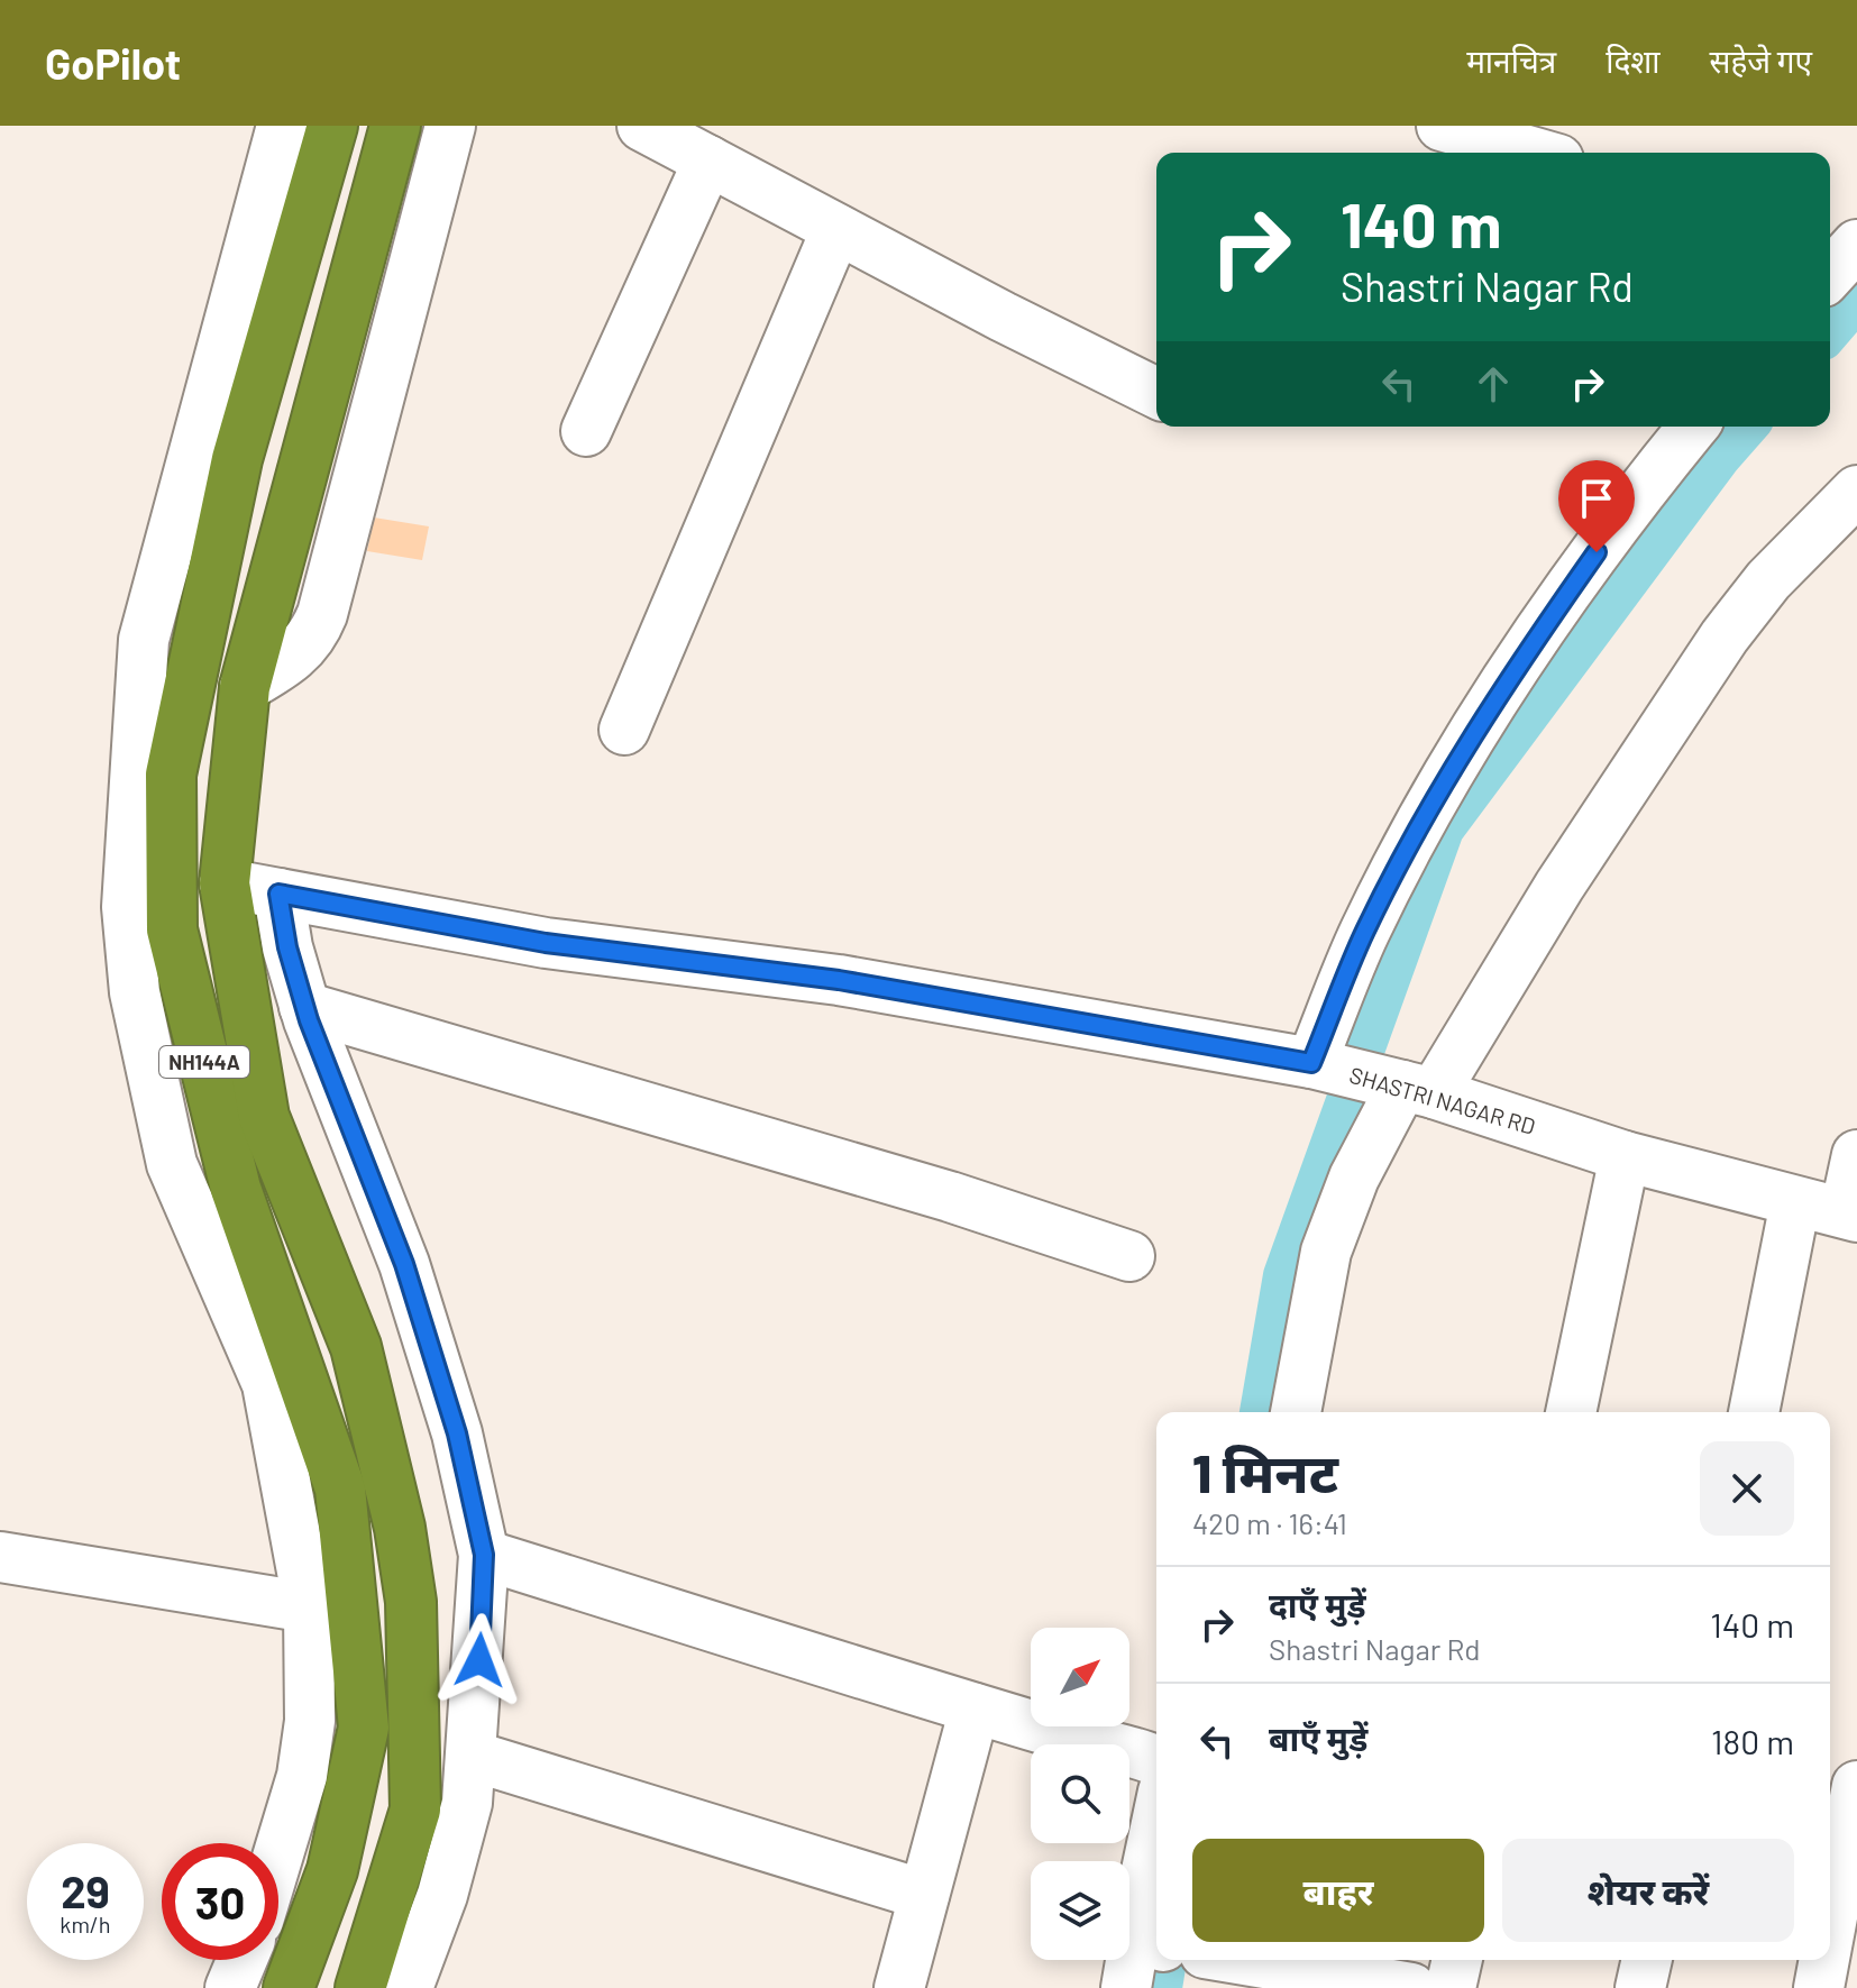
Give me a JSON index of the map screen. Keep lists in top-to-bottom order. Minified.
{"streets":{"highway":["NH144A"],"street":["SHASTRI NAGAR RD"]},"crossings":[["NH144A","SHASTRI NAGAR RD"]],"north":"top right","page":{"header":"GoPilot","nav":["मानचित्र","दिशा","सहेजे गए"],"turn":["140 m","Shastri Nagar Rd"],"heading":["1 मिनट","420 m · 16:41"],"list":[{"name":"दाएँ मुड़ें","note":"Shastri Nagar Rd","value":"140 m"},{"name":"बाएँ मुड़ें","value":"180 m"}],"buttons":["बाहर","शेयर करें"],"speed":"29 km/h","limit":"30"}}
